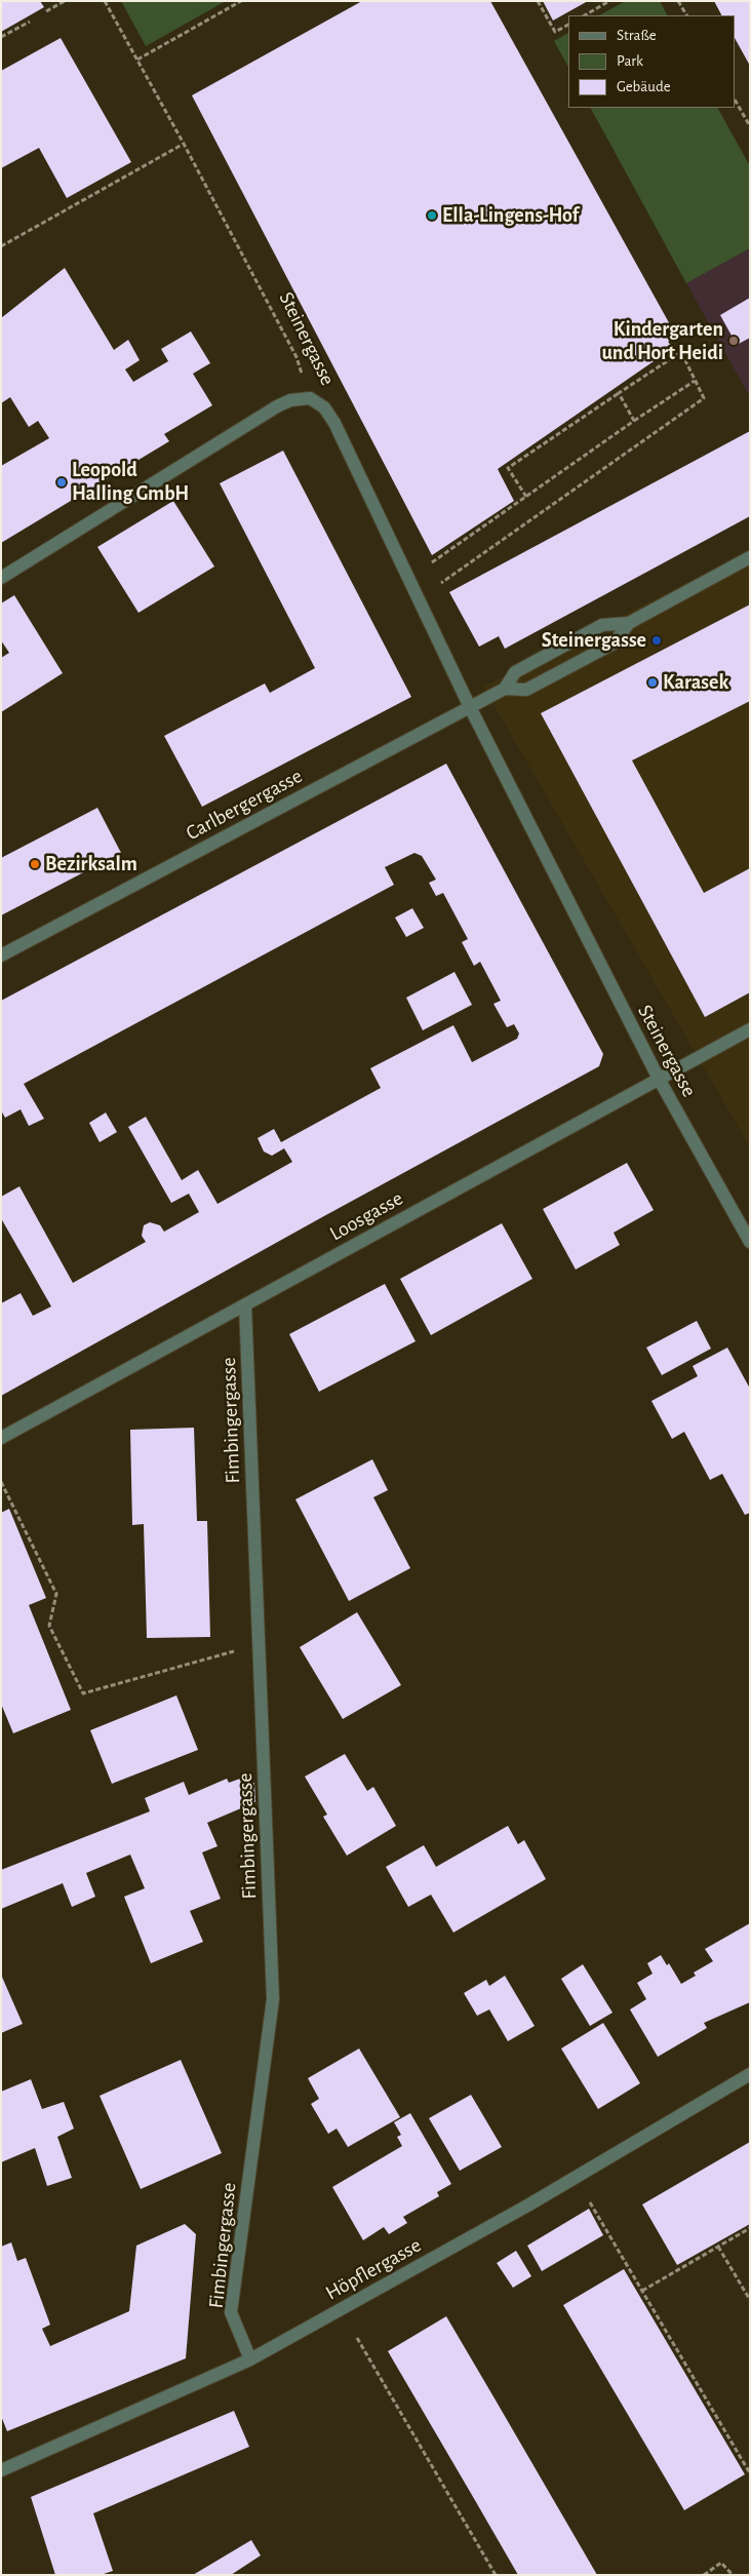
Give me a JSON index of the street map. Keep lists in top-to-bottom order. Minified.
{"streets":{"street":["Steinergasse","Carlbergergasse","Loosgasse","Fimbingergasse","Höpflergasse"]},"crossings":[["Steinergasse","Carlbergergasse"],["Steinergasse","Loosgasse"],["Loosgasse","Fimbingergasse"],["Fimbingergasse","Höpflergasse"]],"places":["Ella-Lingens-Hof","Kindergarten und Hort Heidi","Leopold Halling GmbH","Steinergasse","Karasek","Bezirksalm"],"legend":["Straße","Park","Gebäude"]}
